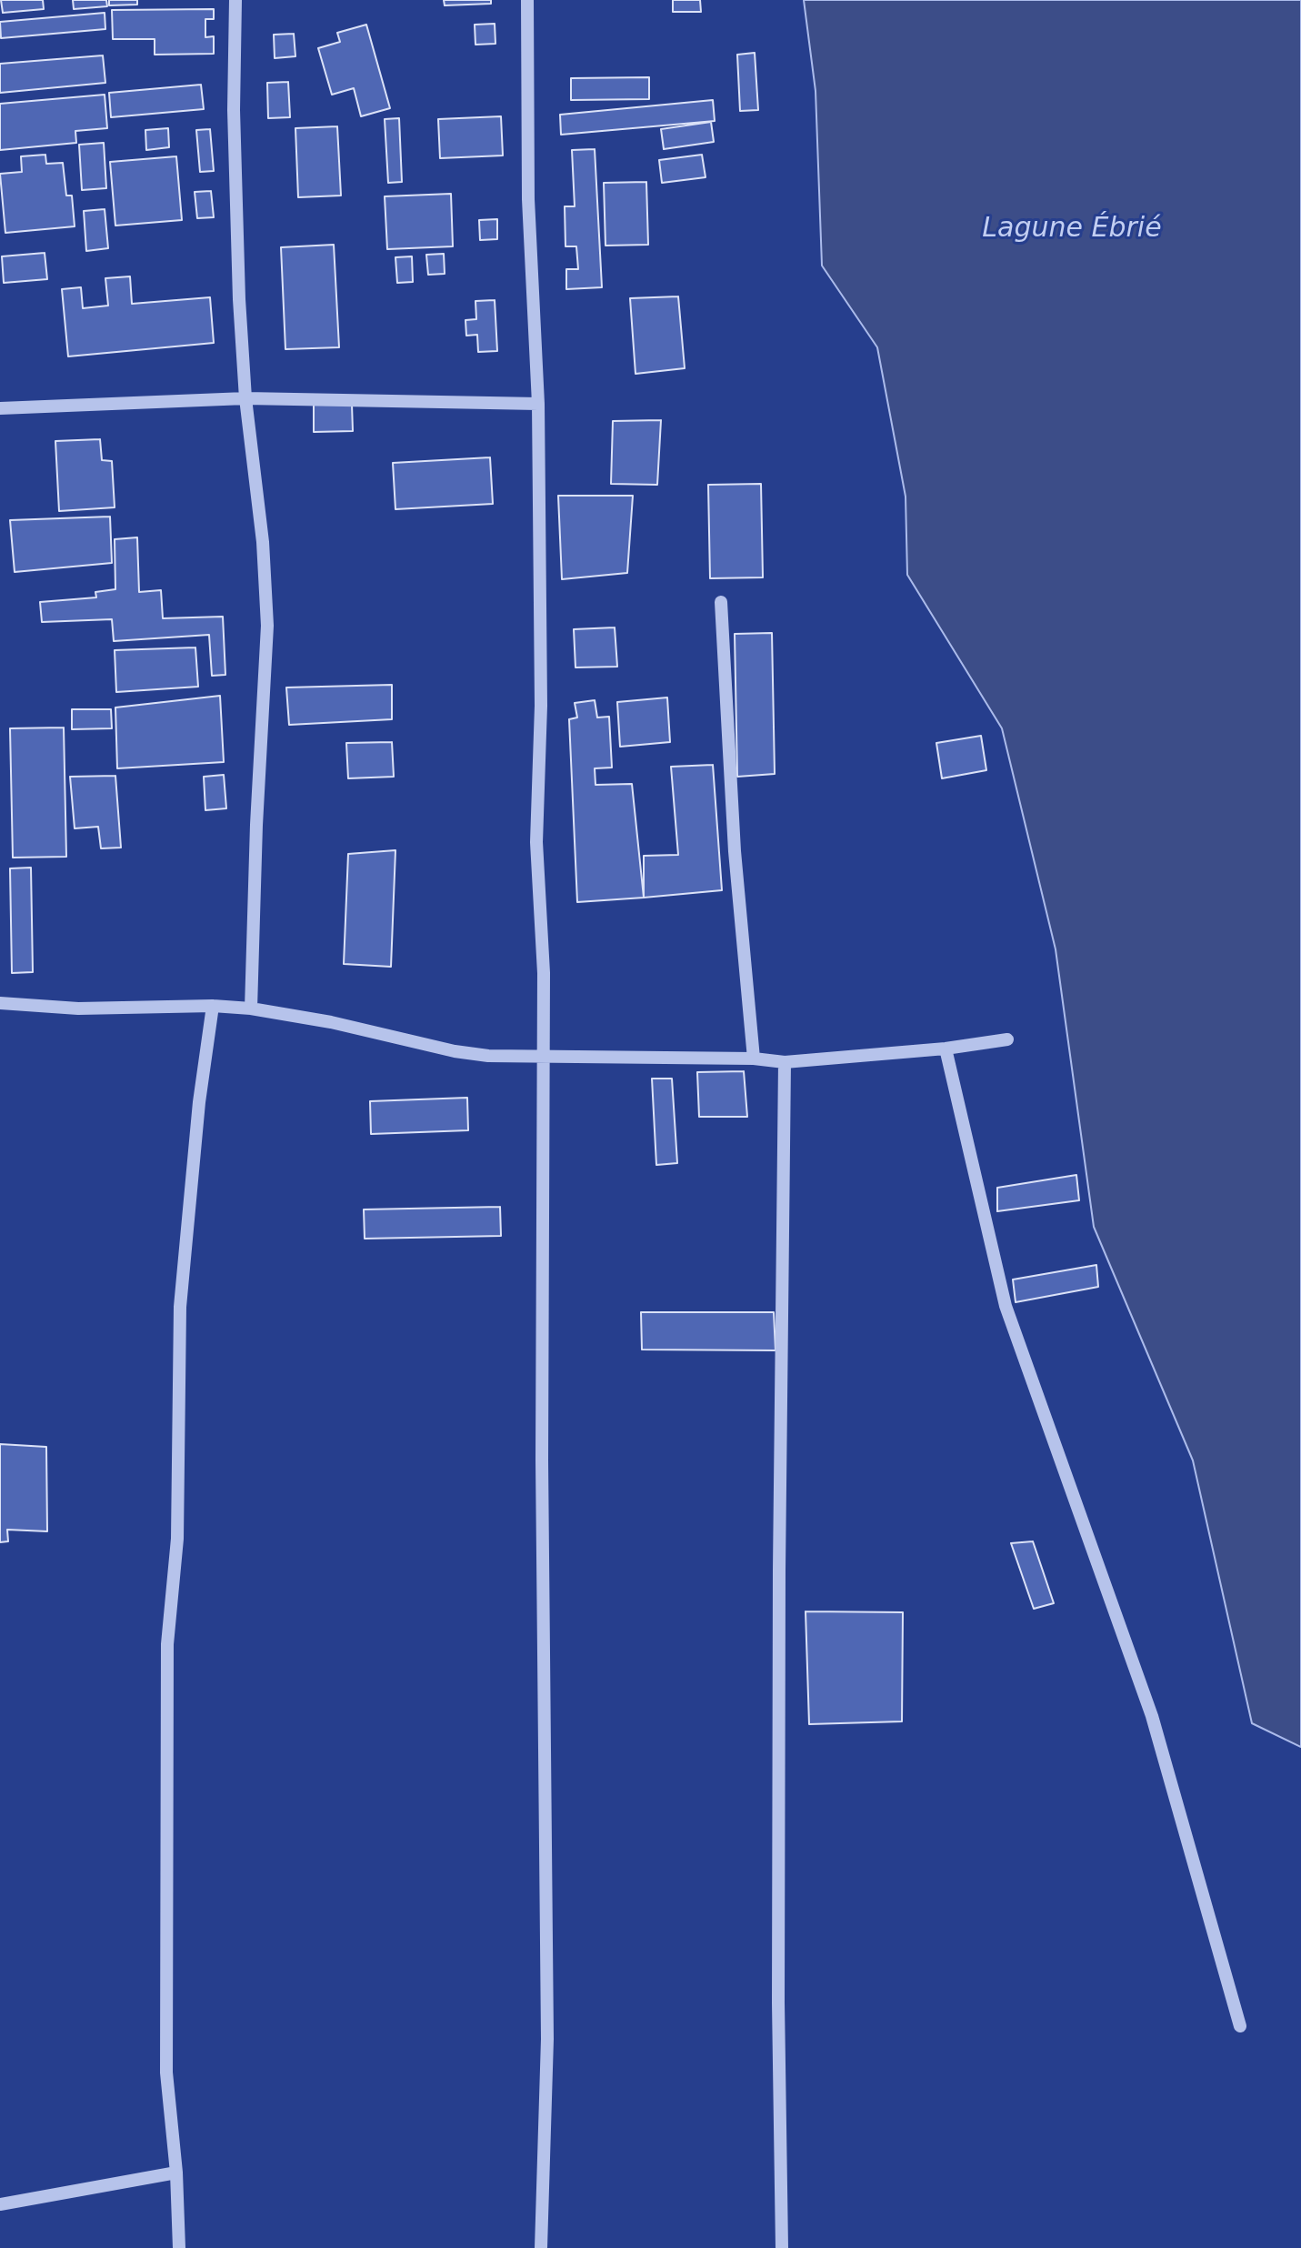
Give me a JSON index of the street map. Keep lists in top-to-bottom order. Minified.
{"water":["Lagune Ébrié"]}
